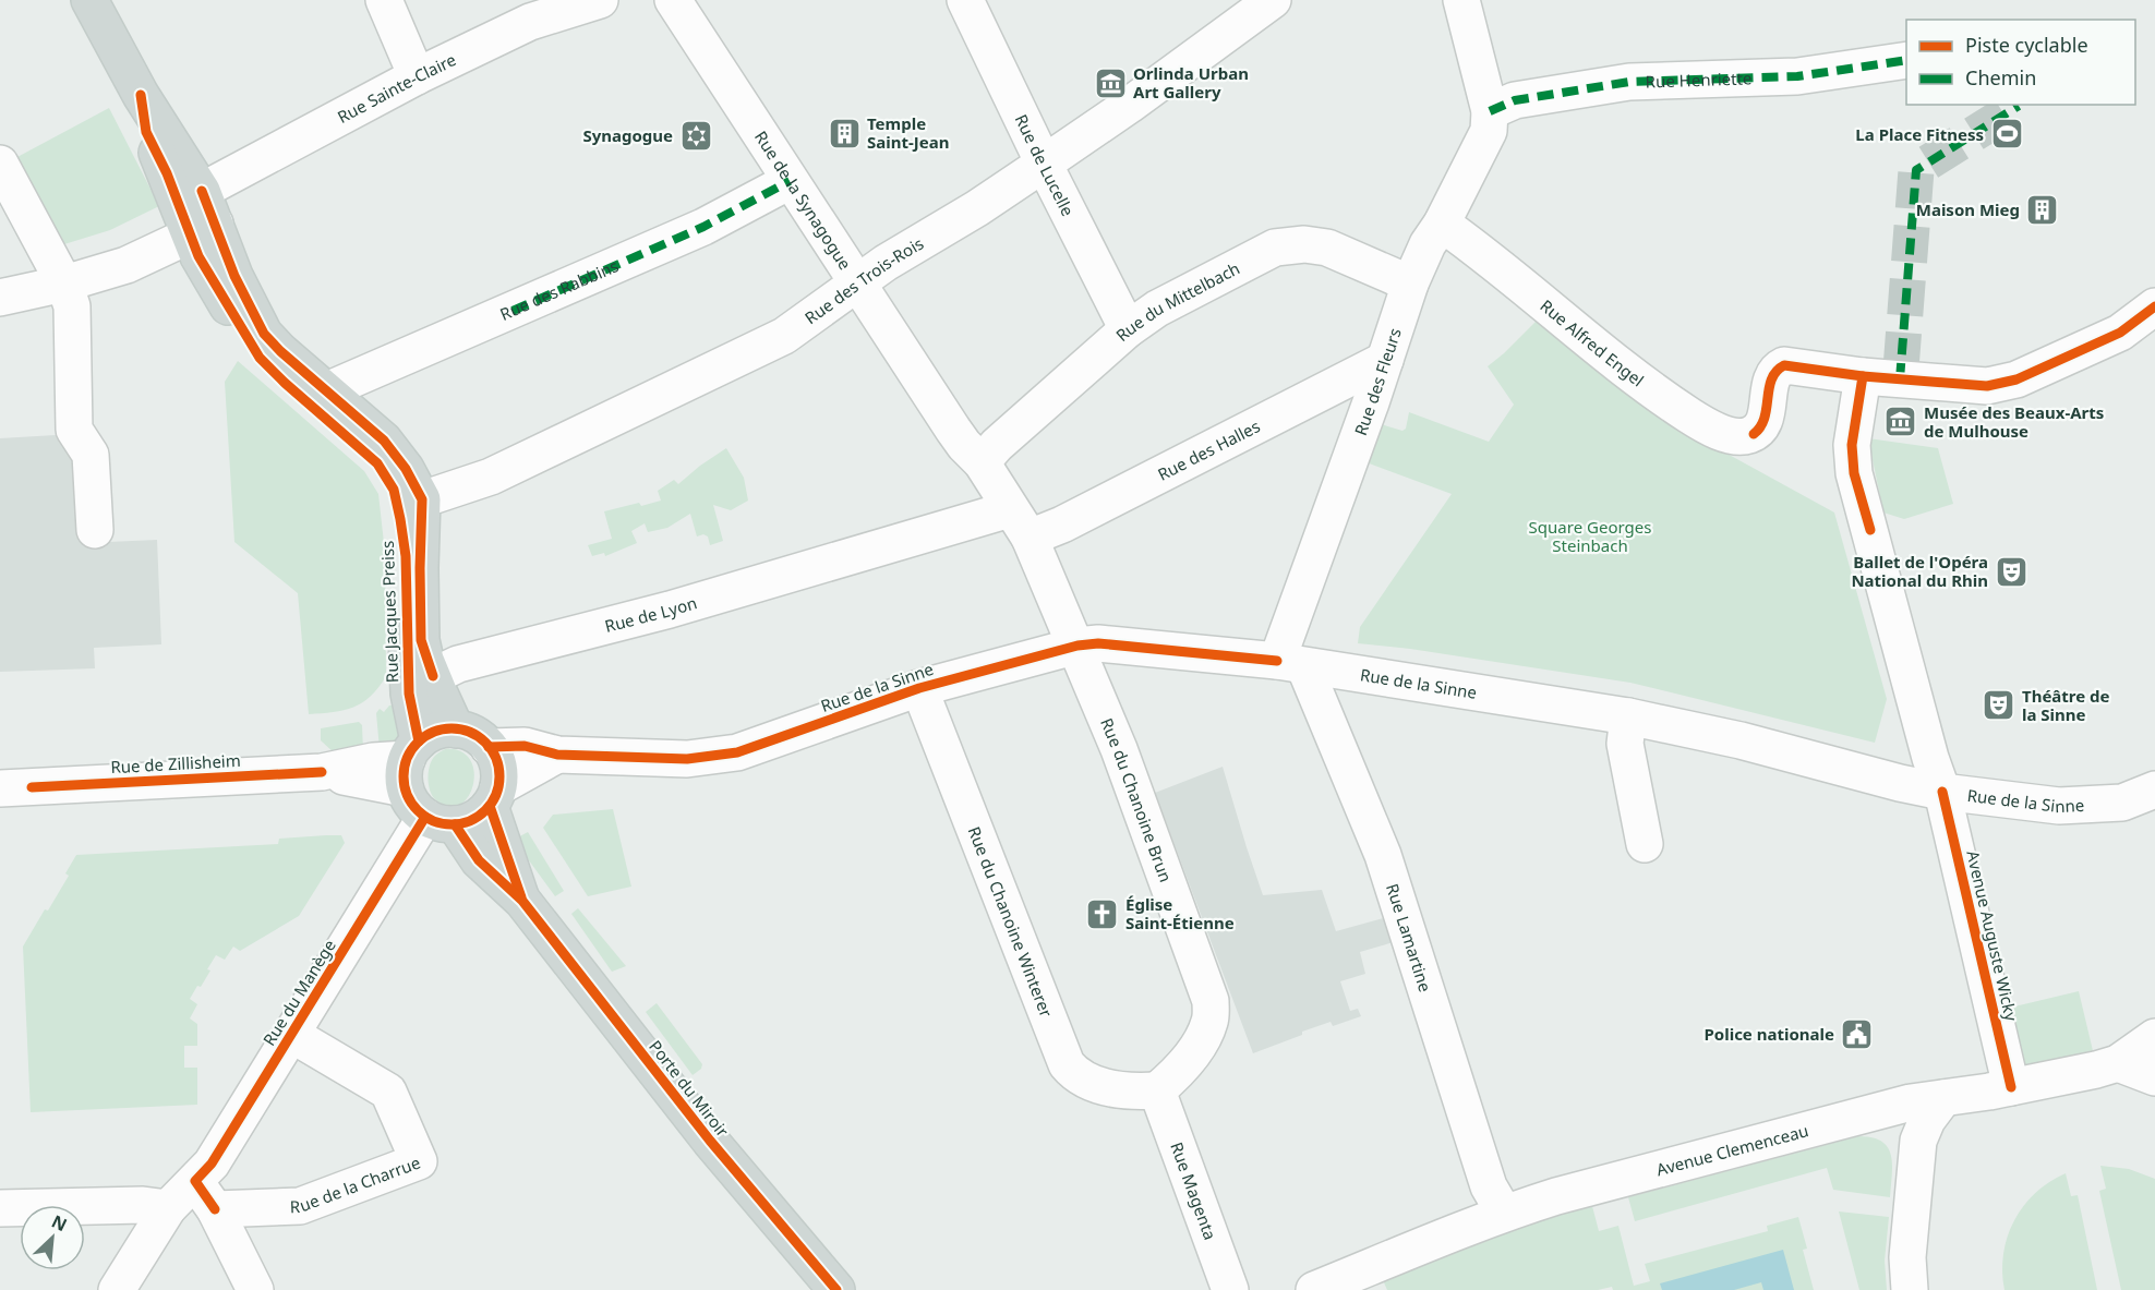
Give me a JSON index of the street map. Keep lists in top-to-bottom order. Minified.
{"streets":{"main road":["Rue Jacques Preiss","Porte du Miroir"],"street":["Rue Henriette","Rue Sainte-Claire","Rue de Lucelle","Rue de la Synagogue","Rue des Trois-Rois","Rue des Rabbins","Rue du Mittelbach","Rue Alfred Engel","Rue des Fleurs","Rue des Halles","Rue de Lyon","Rue de la Sinne","Rue de Zillisheim","Rue du Chanoine Brun","Rue du Chanoine Winterer","Avenue Auguste Wicky","Rue Lamartine","Rue du Manège","Avenue Clemenceau","Rue de la Charrue","Rue Magenta"]},"crossings":[["Rue Henriette","Rue des Fleurs"],["Rue Sainte-Claire","Rue Jacques Preiss"],["Rue de Lucelle","Rue des Trois-Rois"],["Rue de Lucelle","Rue du Mittelbach"],["Rue de la Synagogue","Rue des Trois-Rois"],["Rue de la Synagogue","Rue des Rabbins"],["Rue de la Synagogue","Rue du Mittelbach"],["Rue de la Synagogue","Rue des Halles"],["Rue de la Synagogue","Rue de Lyon"],["Rue de la Synagogue","Rue du Chanoine Brun"],["Rue des Trois-Rois","Rue Jacques Preiss"],["Rue des Rabbins","Rue Jacques Preiss"],["Rue du Mittelbach","Rue des Fleurs"],["Rue Alfred Engel","Rue des Fleurs"],["Rue Alfred Engel","Avenue Auguste Wicky"],["Rue des Fleurs","Rue des Halles"],["Rue des Fleurs","Rue de la Sinne"],["Rue des Fleurs","Rue Lamartine"],["Rue des Halles","Rue du Chanoine Brun"],["Rue Jacques Preiss","Rue de Lyon"],["Rue Jacques Preiss","Rue de la Sinne"],["Rue Jacques Preiss","Rue de Zillisheim"],["Rue Jacques Preiss","Rue du Manège"],["Rue Jacques Preiss","Porte du Miroir"],["Rue de la Sinne","Rue de Zillisheim"],["Rue de la Sinne","Rue du Chanoine Brun"],["Rue de la Sinne","Rue du Chanoine Winterer"],["Rue de la Sinne","Avenue Auguste Wicky"],["Rue de la Sinne","Rue Lamartine"],["Rue de la Sinne","Rue du Manège"],["Rue de la Sinne","Porte du Miroir"],["Rue de Zillisheim","Rue du Manège"],["Rue de Zillisheim","Porte du Miroir"],["Rue du Chanoine Brun","Rue du Chanoine Winterer"],["Rue du Chanoine Brun","Rue Magenta"],["Rue du Chanoine Winterer","Rue Magenta"],["Avenue Auguste Wicky","Avenue Clemenceau"],["Rue Lamartine","Avenue Clemenceau"],["Rue du Manège","Porte du Miroir"],["Rue du Manège","Rue de la Charrue"]],"parks":["Square Georges Steinbach"],"places":{"museum":["Orlinda Urban Art Gallery","Musée des Beaux-Arts de Mulhouse"],"building":["Temple Saint-Jean","Maison Mieg"],"sports":["La Place Fitness"],"synagogue":["Synagogue"],"theatre":["Ballet de l'Opéra National du Rhin","Théâtre de la Sinne"],"church":["Église Saint-Étienne"],"public building":["Police nationale"]},"legend":["Piste cyclable","Chemin"],"north":"top right"}
